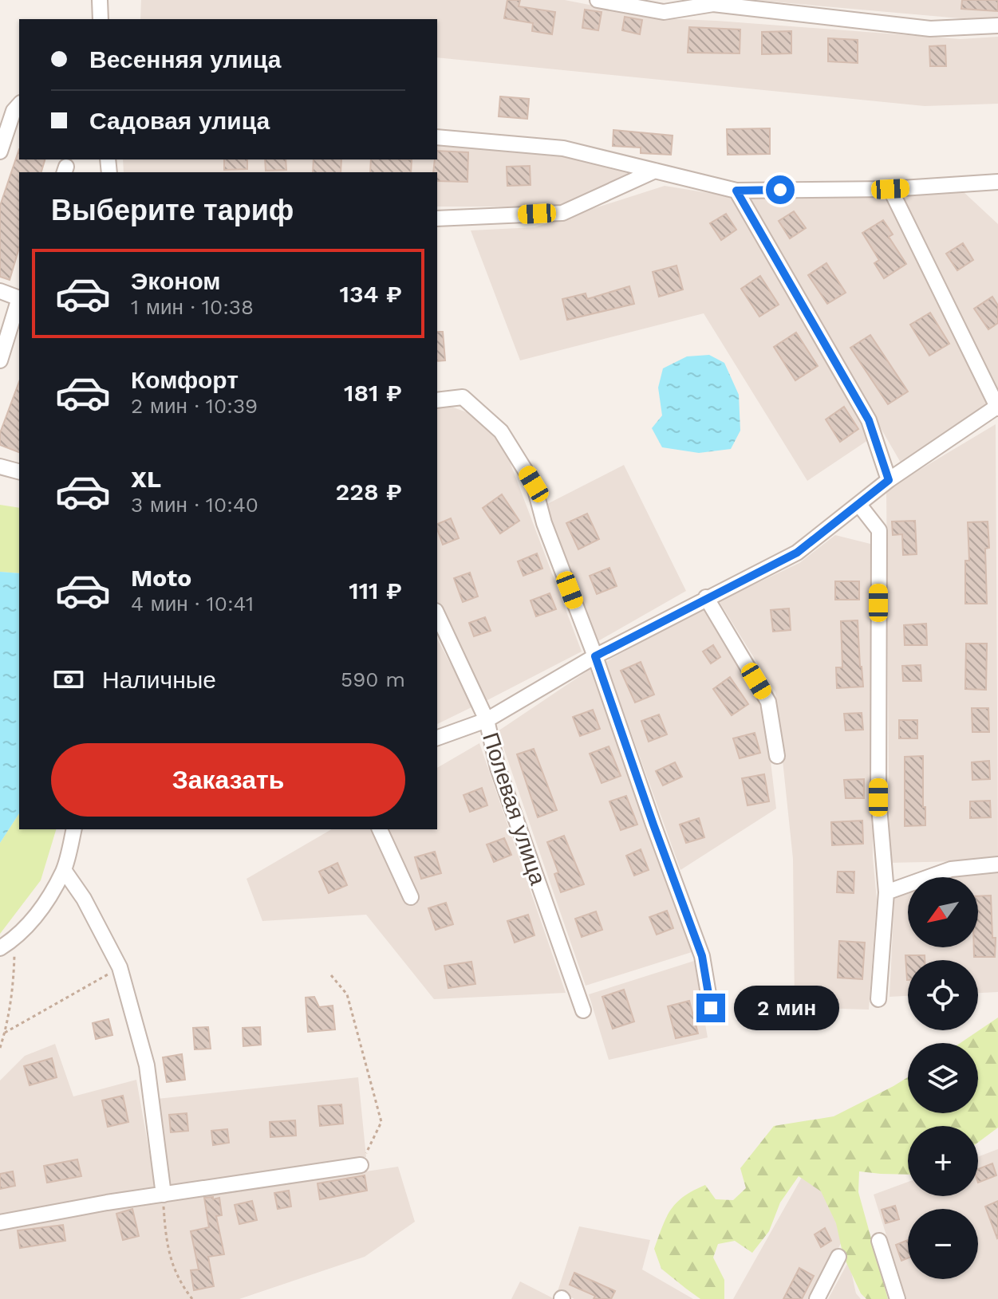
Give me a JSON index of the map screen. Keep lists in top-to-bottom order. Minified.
{"streets":{"street":["Полевая улица"]},"north":"bottom left","page":{"banner":["Весенняя улица","Садовая улица"],"heading":"Выберите тариф","list":[{"name":"Эконом","note":"1 мин · 10:38","value":"134 ₽"},{"name":"Комфорт","note":"2 мин · 10:39","value":"181 ₽"},{"name":"XL","note":"3 мин · 10:40","value":"228 ₽"},{"name":"Moto","note":"4 мин · 10:41","value":"111 ₽"}],"pay":["Наличные","590 m"],"buttons":"Заказать","map_buttons":["+","−"],"bubble":"2 мин"}}
